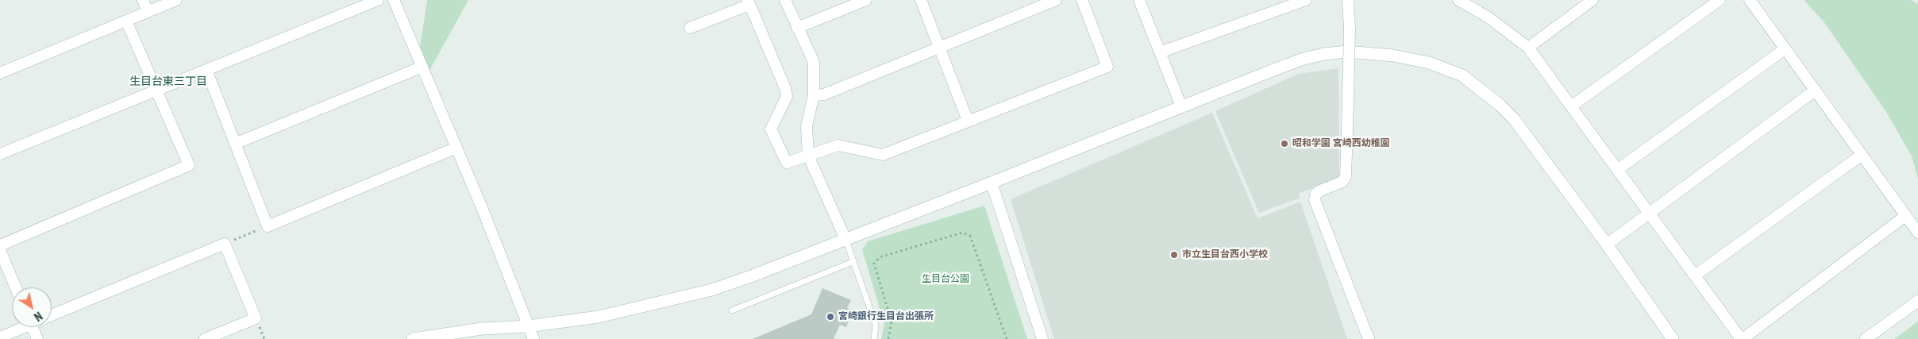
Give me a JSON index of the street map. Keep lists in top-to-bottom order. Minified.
{"districts":["生目台東三丁目"],"parks":["生目台公園"],"places":["昭和学園 宮崎西幼稚園","市立生目台西小学校","宮崎銀行生目台出張所"],"north":"bottom right"}
